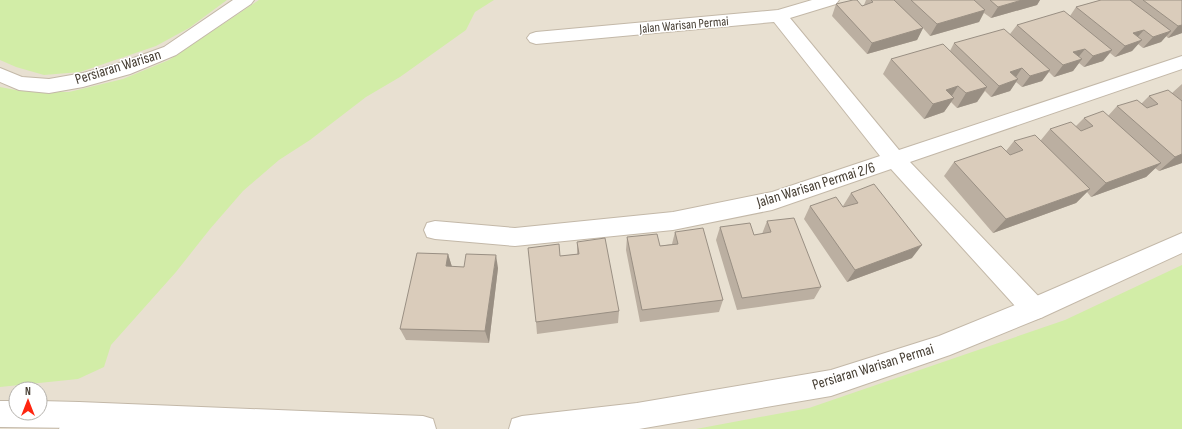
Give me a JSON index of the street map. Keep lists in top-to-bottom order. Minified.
{"streets":{"street":["Jalan Warisan Permai","Persiaran Warisan","Jalan Warisan Permai 2/6","Persiaran Warisan Permai"]},"north":"top"}
